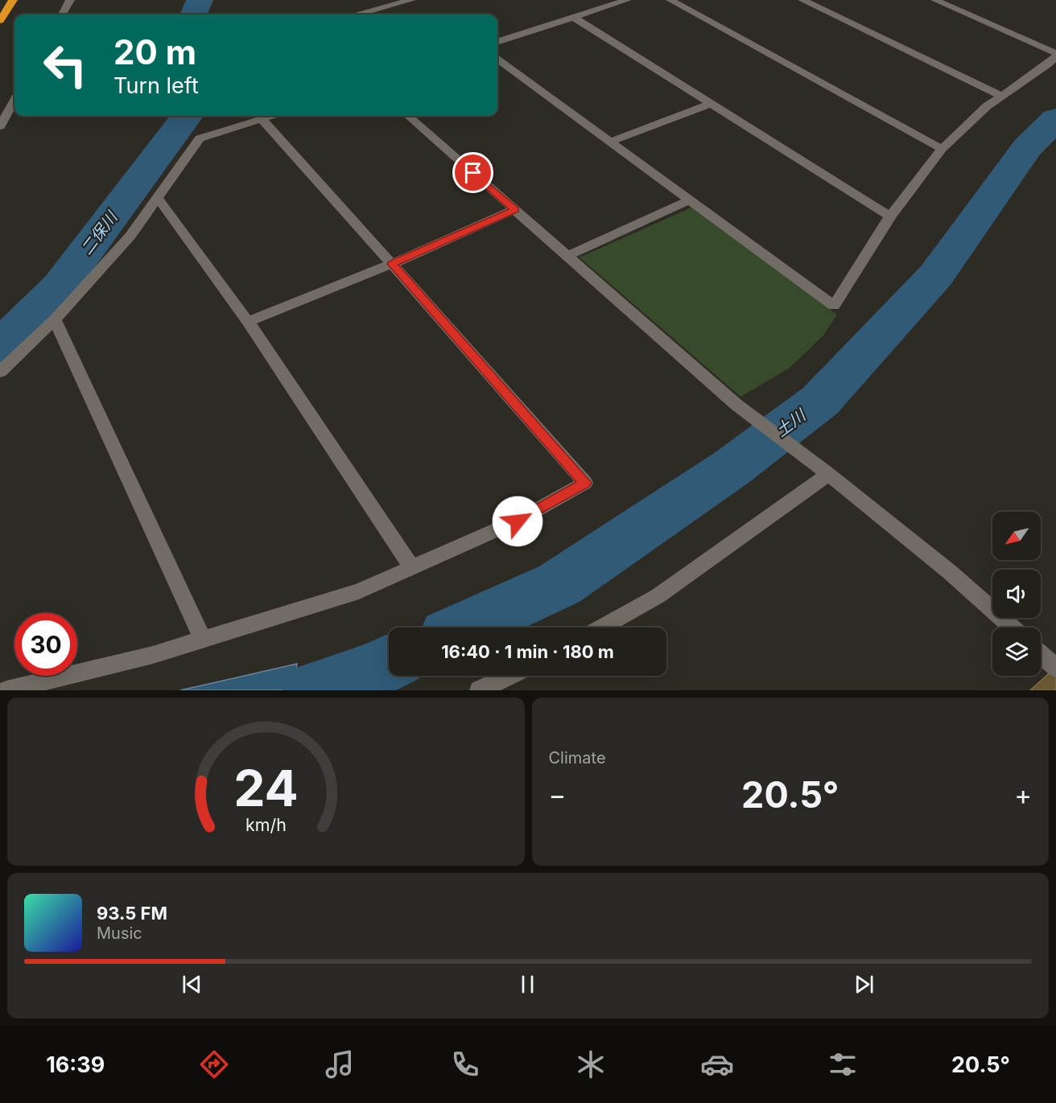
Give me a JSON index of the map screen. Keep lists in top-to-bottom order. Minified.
{"water":["二保川","土川"],"north":"bottom left","page":{"turn":["20 m","Turn left"],"limit":"30","trip":"16:40 · 1 min · 180 m","tile":"Climate","heat":["−","20.5°","+"],"song":["93.5 FM","Music"],"tabs":["16:39","20.5°"],"gauge":["24","km/h"]}}
